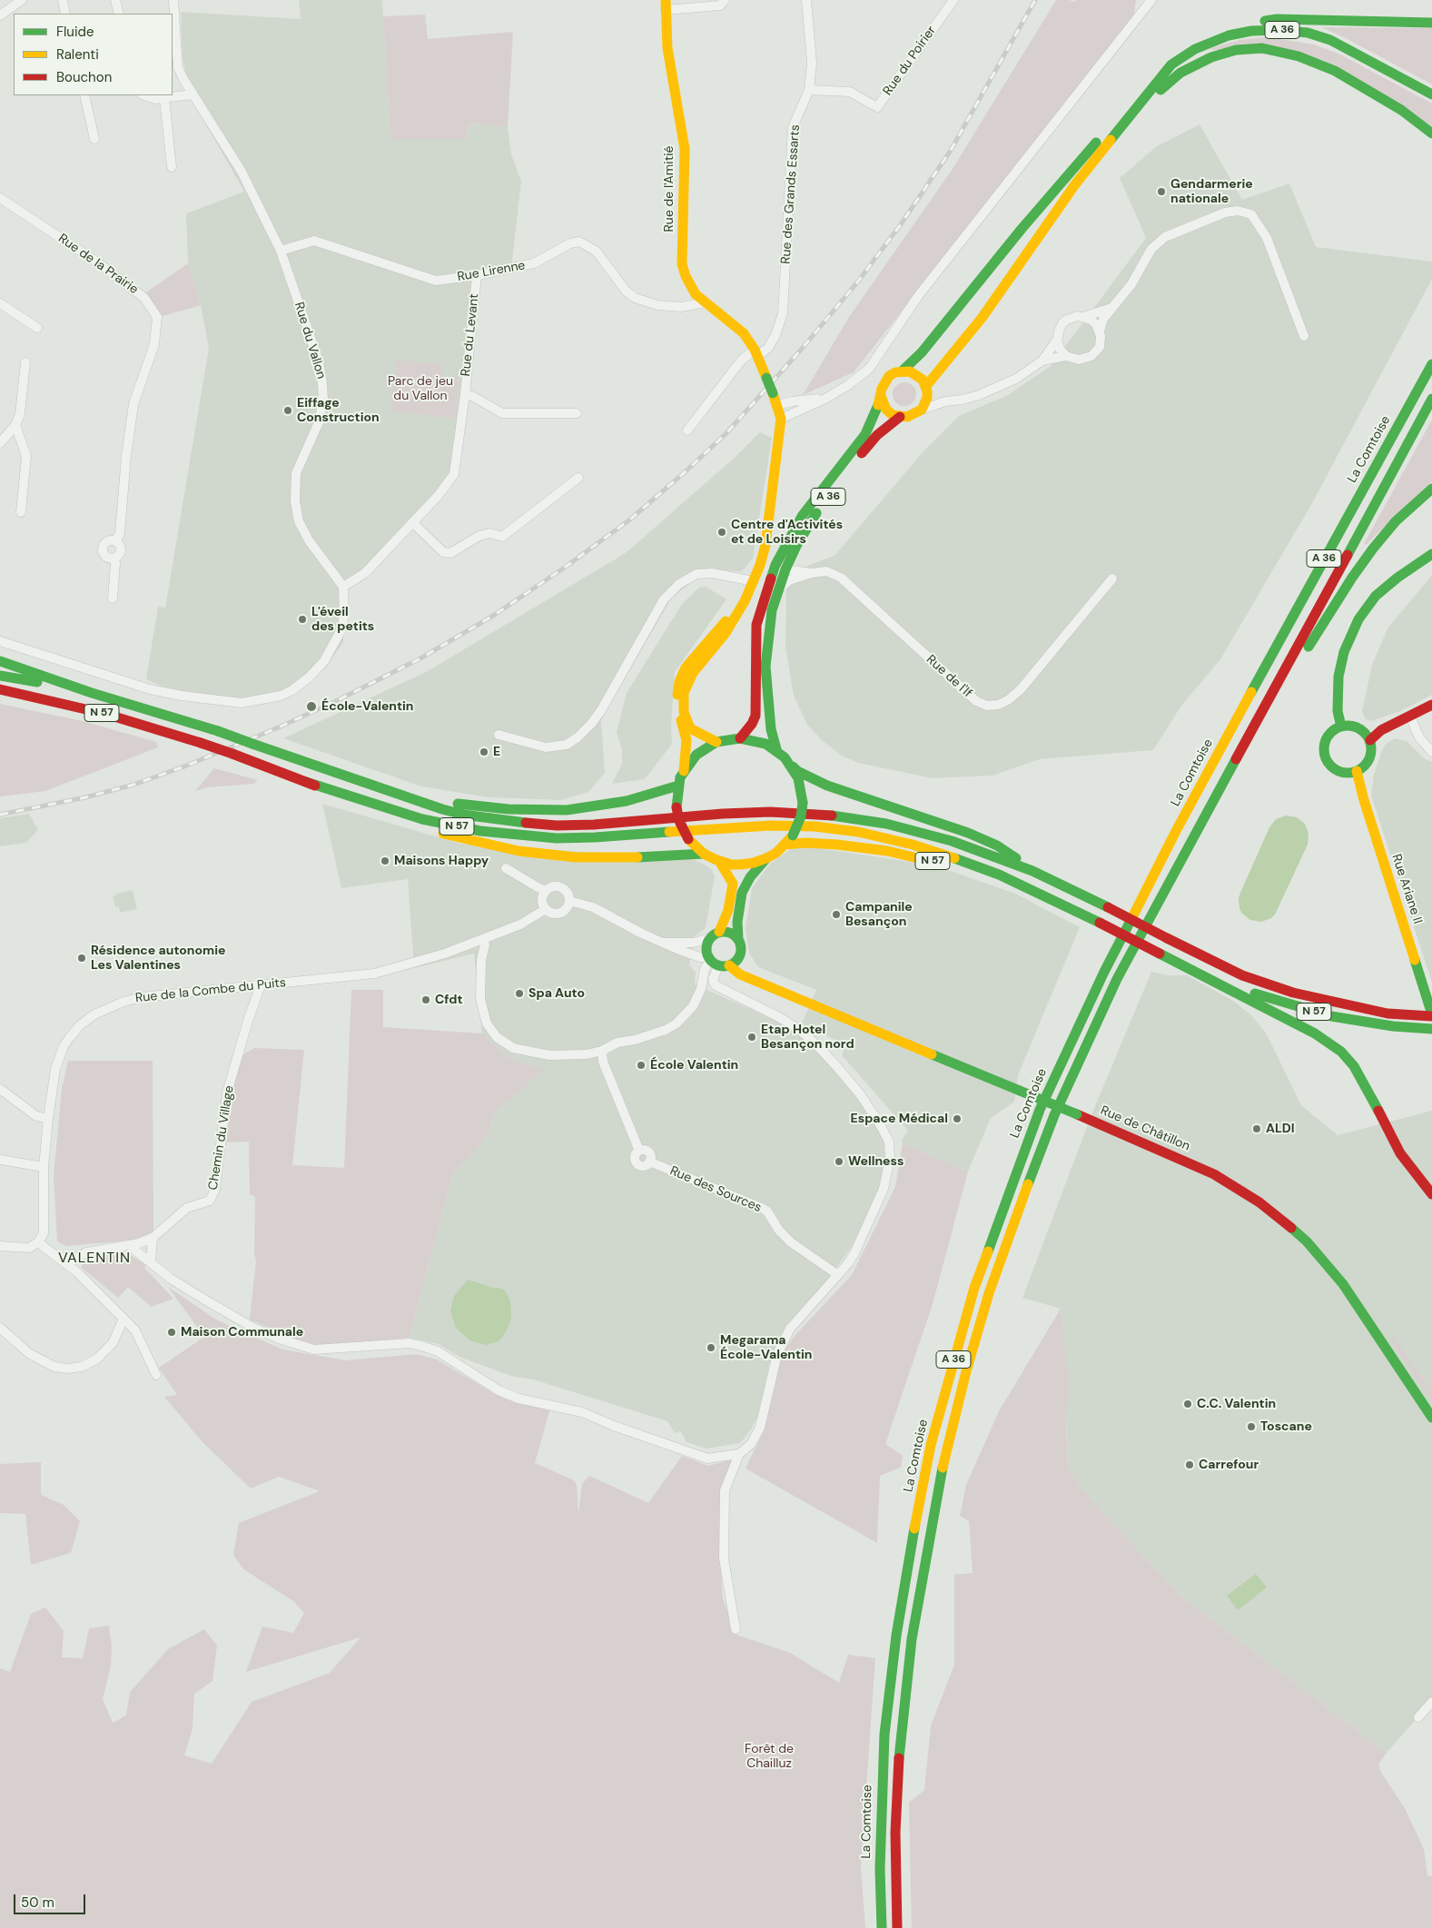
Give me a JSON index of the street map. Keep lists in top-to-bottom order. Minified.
{"streets":{"main road":["A 36","Rue de l'Amitié","La Comtoise","N 57","Rue Ariane II","Rue de Châtillon"],"street":["Rue du Poirier","Rue des Grands Essarts","Rue de la Prairie","Rue Lirenne","Rue du Levant","Rue du Vallon","Rue de l'If","Rue de la Combe du Puits","Chemin du Village","Rue des Sources"]},"crossings":[["A 36","Rue de l'Amitié"],["A 36","Rue de l'If"],["A 36","N 57"],["Rue du Poirier","Rue des Grands Essarts"],["Rue de l'Amitié","Rue des Grands Essarts"],["Rue de l'Amitié","Rue Lirenne"],["Rue de l'Amitié","N 57"],["Rue Lirenne","Rue du Levant"],["Rue Lirenne","Rue du Vallon"],["Rue du Levant","Rue du Vallon"],["N 57","Rue Ariane II"],["N 57","Rue de Châtillon"],["Rue de la Combe du Puits","Chemin du Village"]],"districts":["VALENTIN"],"parks":["Parc de jeu du Vallon","Forêt de Chailluz"],"places":["Gendarmerie nationale","Eiffage Construction","Centre d'Activités et de Loisirs","L'éveil des petits","École-Valentin","E","Maisons Happy","Campanile Besançon","Résidence autonomie Les Valentines","Spa Auto","Cfdt","Etap Hotel Besançon nord","École Valentin","Espace Médical","ALDI","Wellness","Maison Communale","Megarama École-Valentin","C.C. Valentin","Toscane","Carrefour"],"legend":["Fluide","Ralenti","Bouchon"],"scale_bar":"50 m"}
